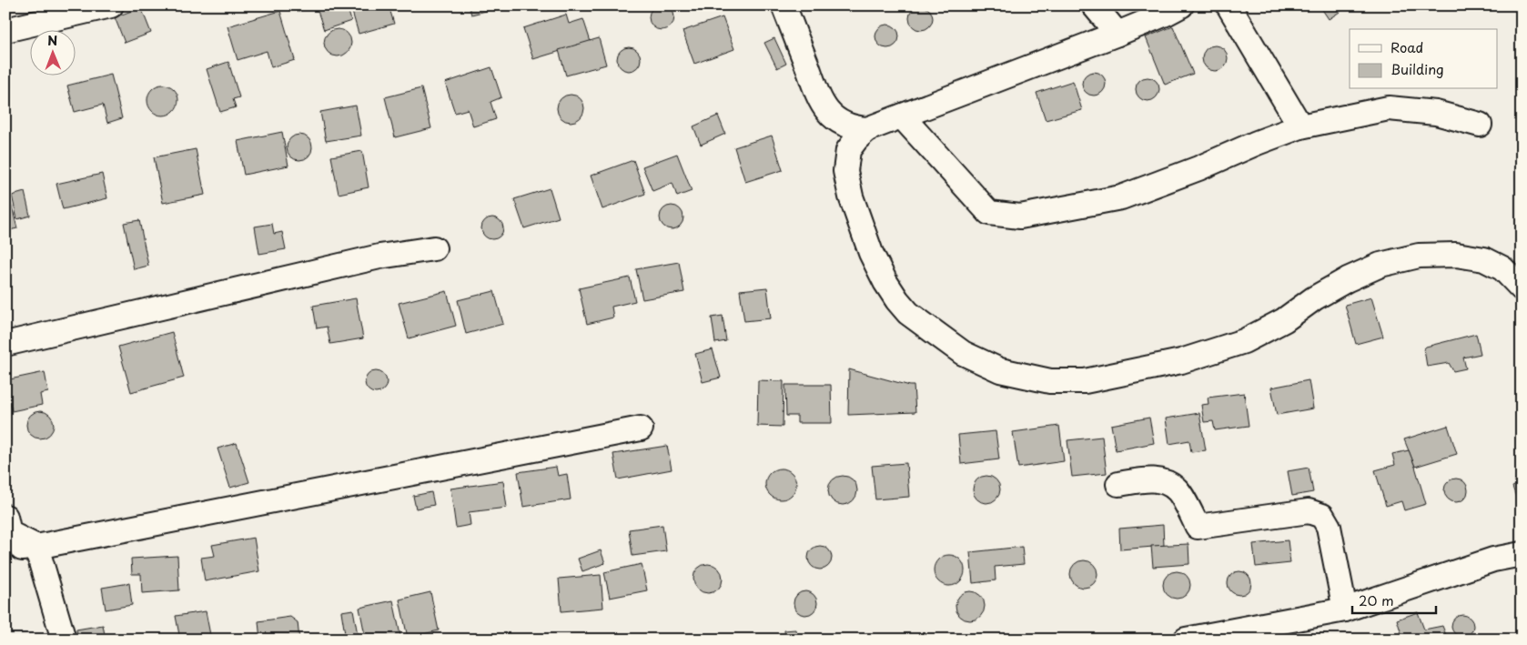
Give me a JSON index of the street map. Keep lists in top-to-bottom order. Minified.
{"legend":["Road","Building"],"scale_bar":"20 m","north":"top"}
